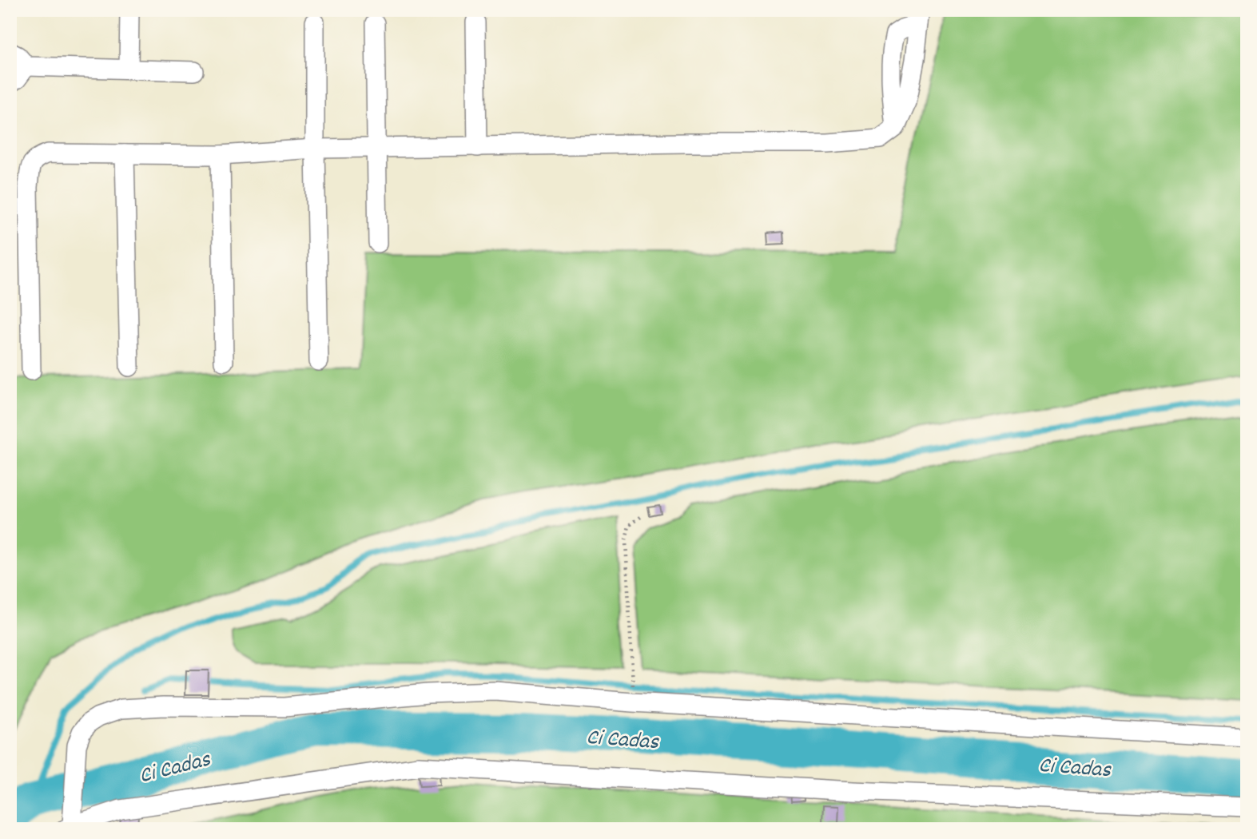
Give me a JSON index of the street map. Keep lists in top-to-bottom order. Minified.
{"water":["Ci Cadas"]}
